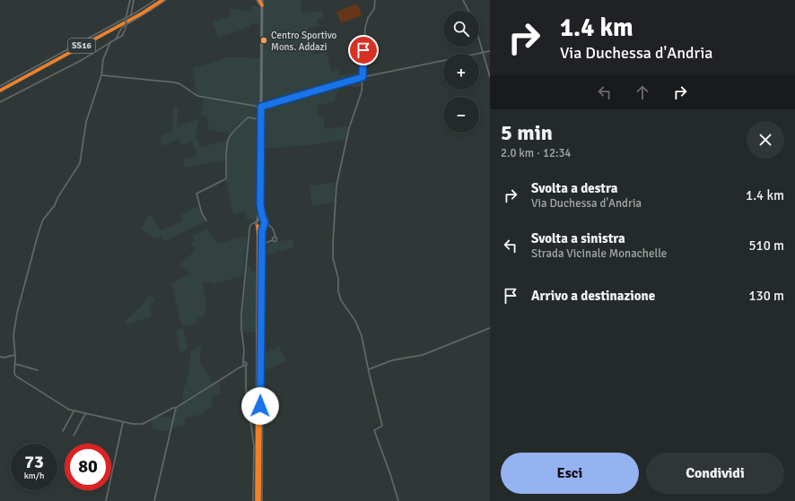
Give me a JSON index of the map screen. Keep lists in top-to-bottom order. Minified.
{"streets":{"highway":["SS16"]},"places":["Centro Sportivo Mons. Addazi"],"page":{"turn":["1.4 km","Via Duchessa d'Andria"],"map_buttons":["+","−"],"heading":["5 min","2.0 km · 12:34"],"list":[{"name":"Svolta a destra","note":"Via Duchessa d'Andria","value":"1.4 km"},{"name":"Svolta a sinistra","note":"Strada Vicinale Monachelle","value":"510 m"},{"name":"Arrivo a destinazione","value":"130 m"}],"speed":"73 km/h","limit":"80","buttons":["Esci","Condividi"]}}
